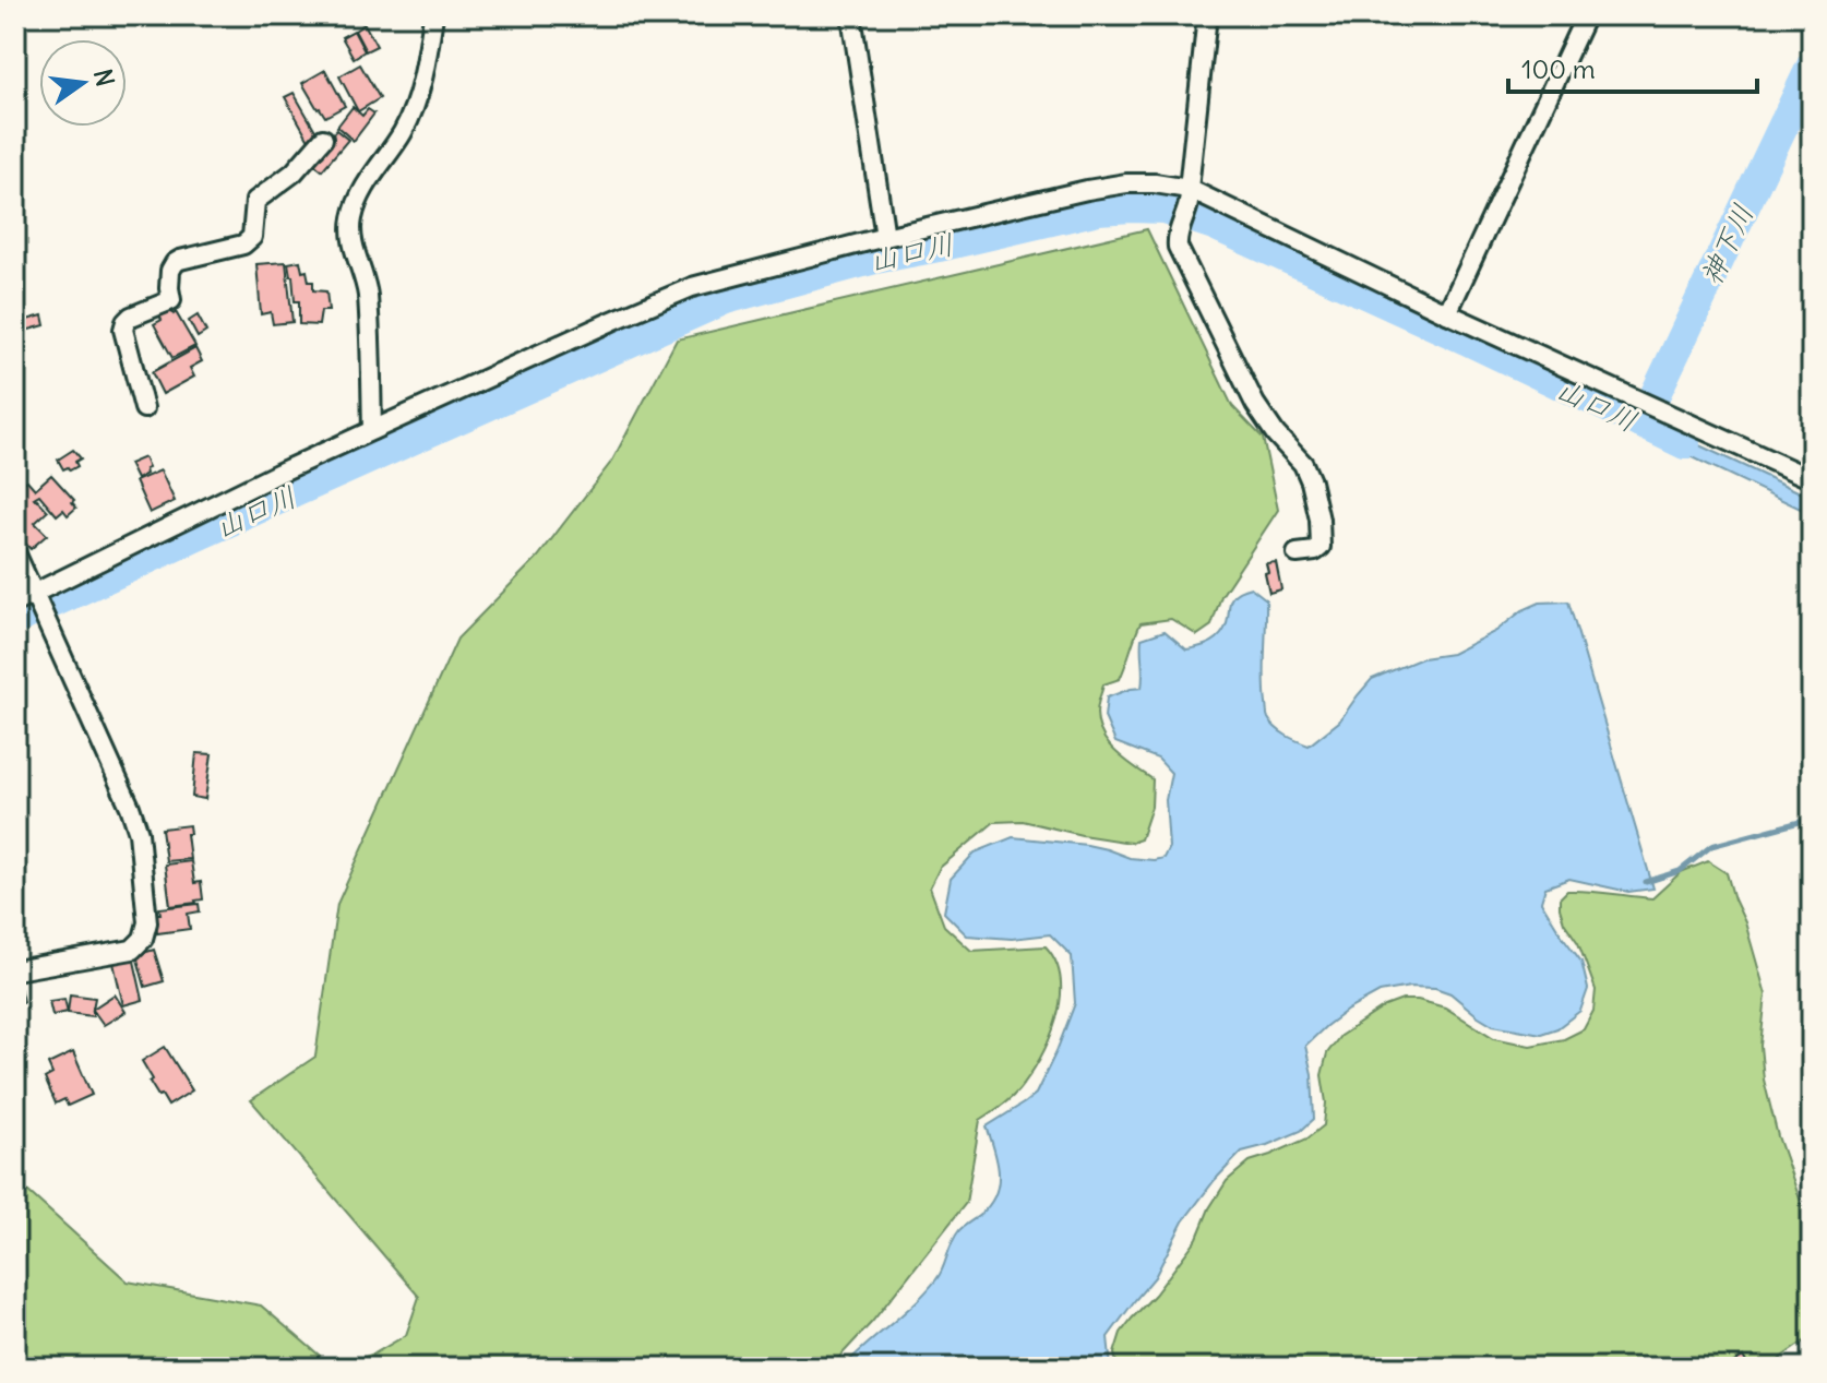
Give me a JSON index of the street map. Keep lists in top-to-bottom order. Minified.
{"water":["神下川","山口川"],"scale_bar":"100 m","north":"right"}
